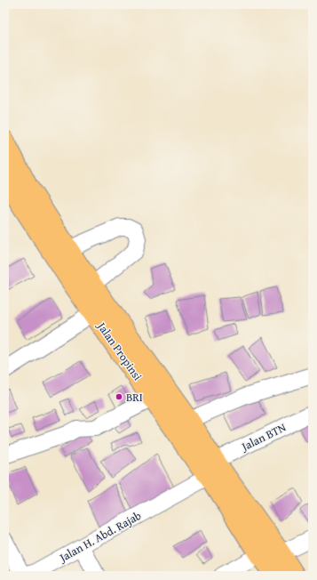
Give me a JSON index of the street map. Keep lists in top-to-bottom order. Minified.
{"streets":{"highway":["Jalan Propinsi"],"street":["Jalan BTN","Jalan H. Abd. Rajab"]},"crossings":[["Jalan BTN","Jalan H. Abd. Rajab"]],"places":["BRI"]}
